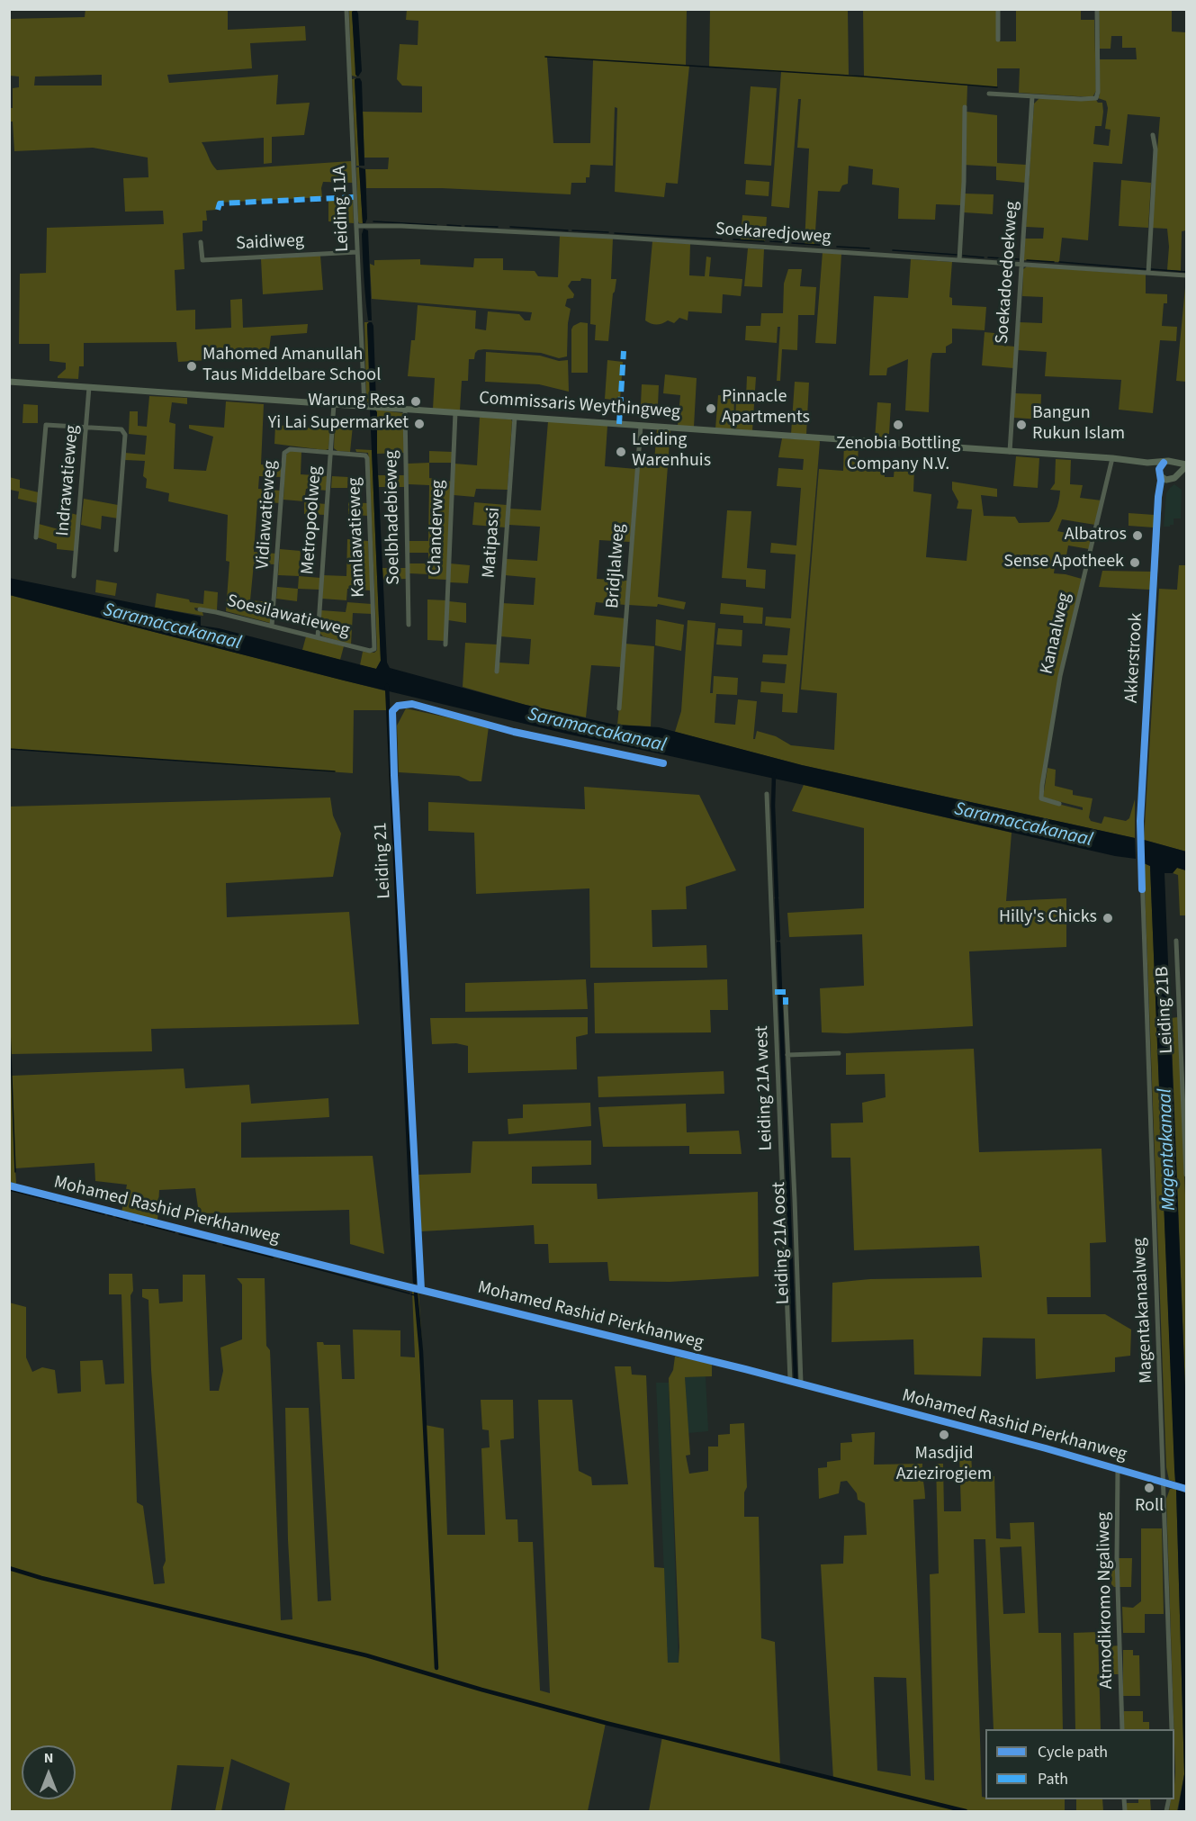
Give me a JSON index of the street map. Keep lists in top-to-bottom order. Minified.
{"streets":{"main road":["Commissaris Weythingweg"],"street":["Leiding 11A","Soekaredjoweg","Saidiweg","Soekadoedoekweg","Indrawatieweg","Vidiawatieweg","Soelbhadebieweg","Metropoolweg","Chanderweg","Kamlawatieweg","Matipassi","Bridjlalweg","Soesilawatieweg","Kanaalweg","Akkerstrook","Leiding 21","Leiding 21B","Leiding 21A west","Mohamed Rashid Pierkhanweg","Leiding 21A oost","Magentakanaalweg","Atmodikromo Ngaliweg"]},"crossings":[["Leiding 11A","Soekaredjoweg"],["Leiding 11A","Saidiweg"],["Leiding 11A","Commissaris Weythingweg"],["Soekaredjoweg","Soekadoedoekweg"],["Soekadoedoekweg","Commissaris Weythingweg"],["Commissaris Weythingweg","Indrawatieweg"],["Commissaris Weythingweg","Soelbhadebieweg"],["Commissaris Weythingweg","Metropoolweg"],["Commissaris Weythingweg","Chanderweg"],["Commissaris Weythingweg","Matipassi"],["Commissaris Weythingweg","Bridjlalweg"],["Commissaris Weythingweg","Kanaalweg"],["Commissaris Weythingweg","Akkerstrook"],["Vidiawatieweg","Metropoolweg"],["Vidiawatieweg","Kamlawatieweg"],["Vidiawatieweg","Soesilawatieweg"],["Metropoolweg","Kamlawatieweg"],["Metropoolweg","Soesilawatieweg"],["Kamlawatieweg","Soesilawatieweg"],["Akkerstrook","Magentakanaalweg"],["Leiding 21","Mohamed Rashid Pierkhanweg"],["Leiding 21A west","Mohamed Rashid Pierkhanweg"],["Mohamed Rashid Pierkhanweg","Leiding 21A oost"],["Mohamed Rashid Pierkhanweg","Magentakanaalweg"],["Mohamed Rashid Pierkhanweg","Atmodikromo Ngaliweg"]],"water":["Saramaccakanaal","Magentakanaal"],"places":["Mahomed Amanullah Taus Middelbare School","Warung Resa","Pinnacle Apartments","Yi Lai Supermarket","Zenobia Bottling Company N.V.","Bangun Rukun Islam","Leiding Warenhuis","Albatros","Sense Apotheek","Hilly's Chicks","Masdjid Aziezirogiem","Roll"],"legend":["Cycle path","Path"],"north":"top"}
